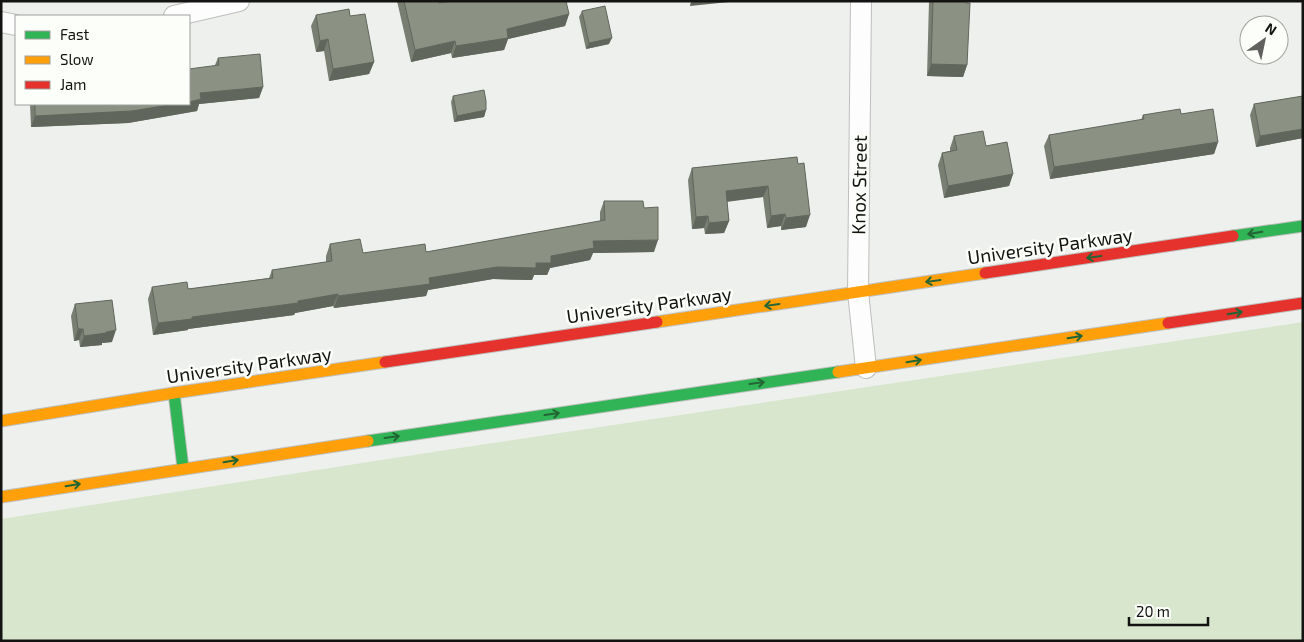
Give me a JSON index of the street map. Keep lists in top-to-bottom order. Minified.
{"streets":{"highway":["University Parkway"],"street":["Knox Street"]},"crossings":[["Knox Street","University Parkway"]],"legend":["Fast","Slow","Jam"],"scale_bar":"20 m","north":"top right"}
